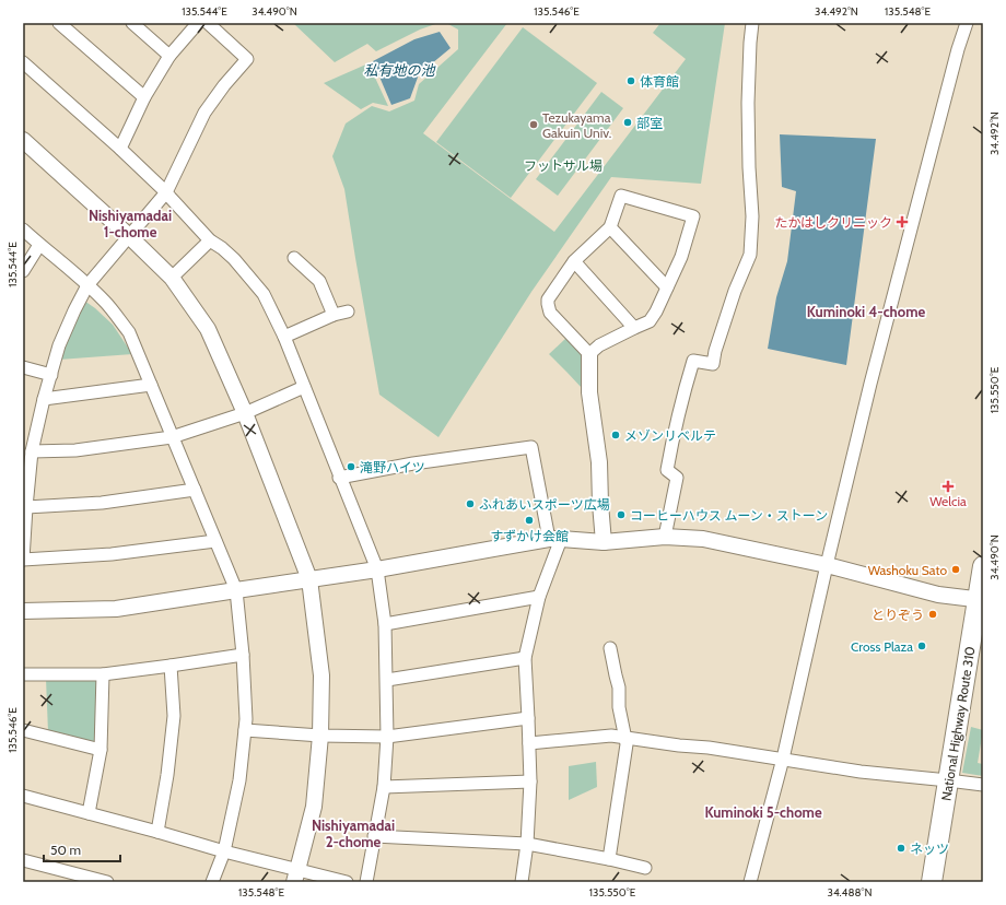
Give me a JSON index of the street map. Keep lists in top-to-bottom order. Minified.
{"streets":{"highway":["National Highway Route 310"]},"districts":["Nishiyamadai 1-chome","Kuminoki 4-chome","Kuminoki 5-chome","Nishiyamadai 2-chome"],"water":["私有地の池"],"parks":["フットサル場"],"places":{"other":["体育館","部室","Tezukayama Gakuin Univ.","メゾンリベルテ","滝野ハイツ","ふれあいスポーツ広場","コーヒーハウス ムーン・ストーン","すずかけ会館","Washoku Sato","とりぞう","Cross Plaza","ネッツ"],"health":["たかはしクリニック","Welcia"]},"scale_bar":"50 m","coordinates":["135.544°E","34.490°N","135.546°E","34.492°N","135.548°E","135.550°E","34.488°N"]}
